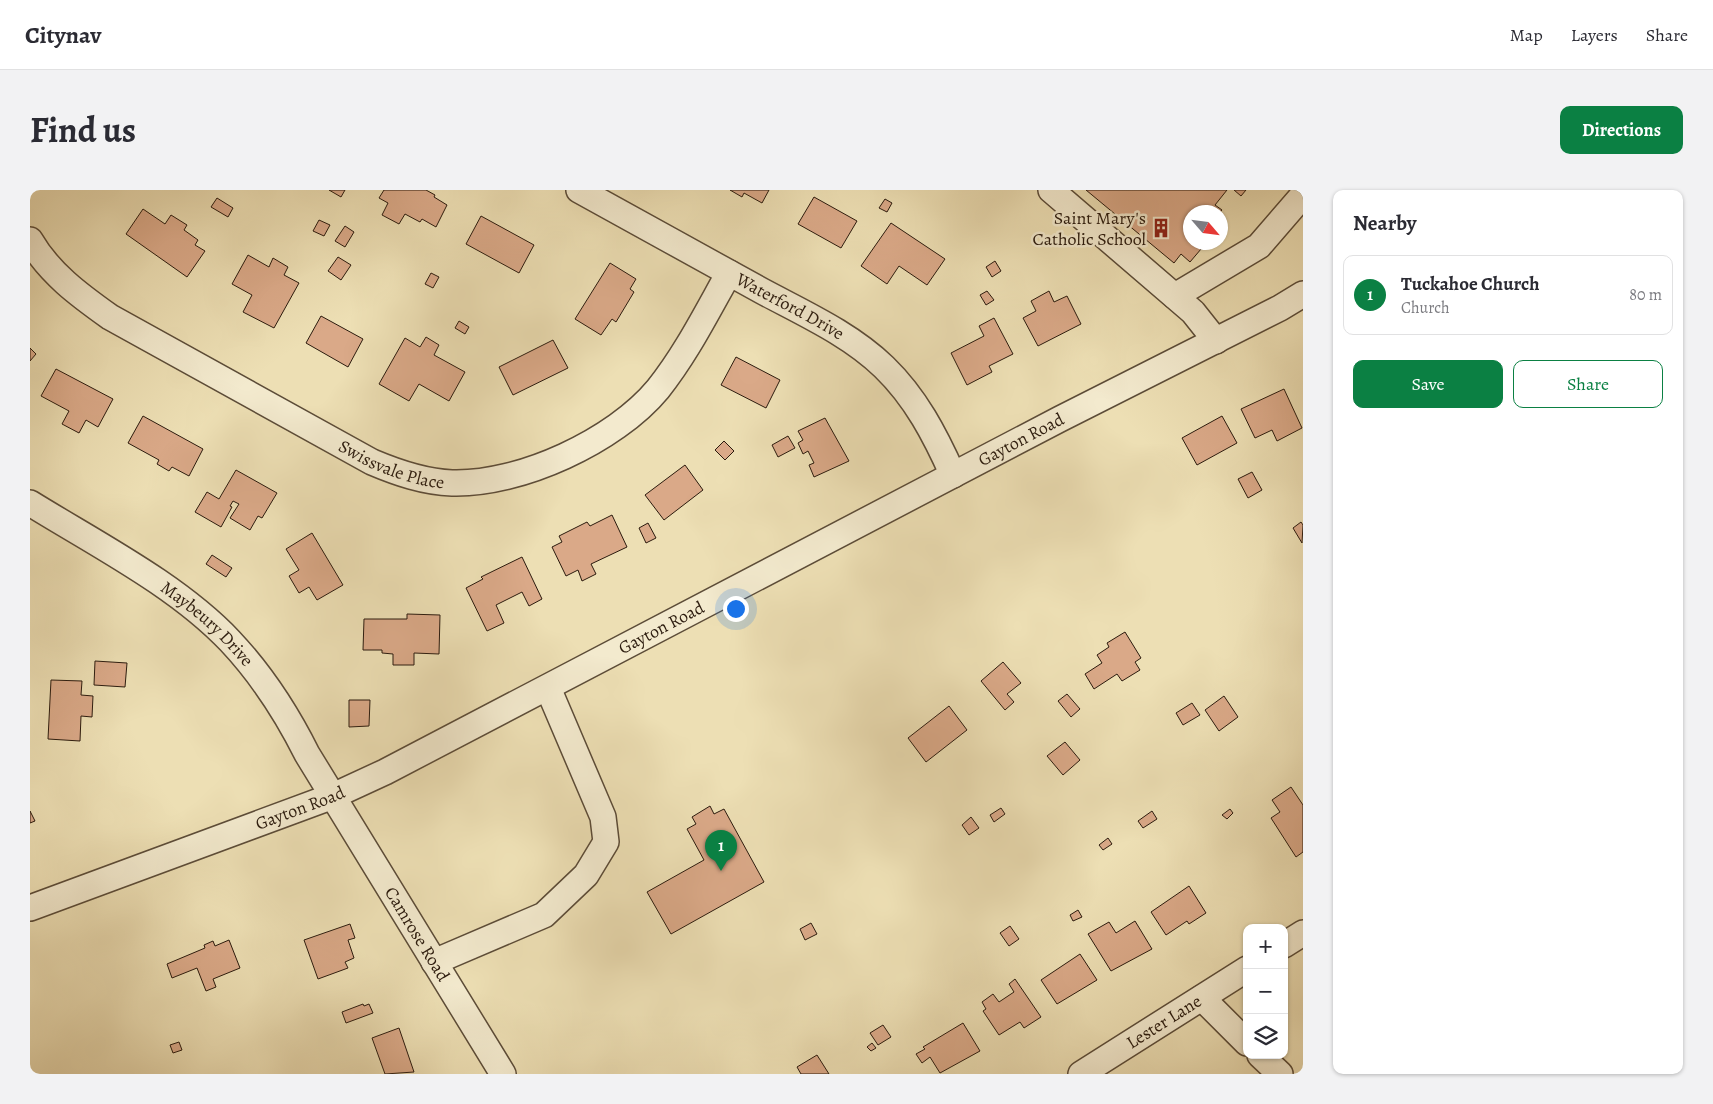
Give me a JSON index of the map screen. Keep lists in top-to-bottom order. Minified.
{"streets":{"street":["Waterford Drive","Gayton Road","Swissvale Place","Maybeury Drive","Camrose Road","Lester Lane"]},"crossings":[["Waterford Drive","Gayton Road"],["Waterford Drive","Swissvale Place"],["Gayton Road","Maybeury Drive"],["Gayton Road","Camrose Road"],["Maybeury Drive","Camrose Road"]],"places":{"building":["Saint Mary's Catholic School"]},"north":"bottom right","page":{"header":"Citynav","nav":["Map","Layers","Share"],"title":"Find us","buttons":["Directions",["Save","Share"]],"heading":"Nearby","list":[{"mark":"1","name":"Tuckahoe Church","note":"Church","value":"80 m"}],"pins":"1","map_buttons":["+","−"]}}
